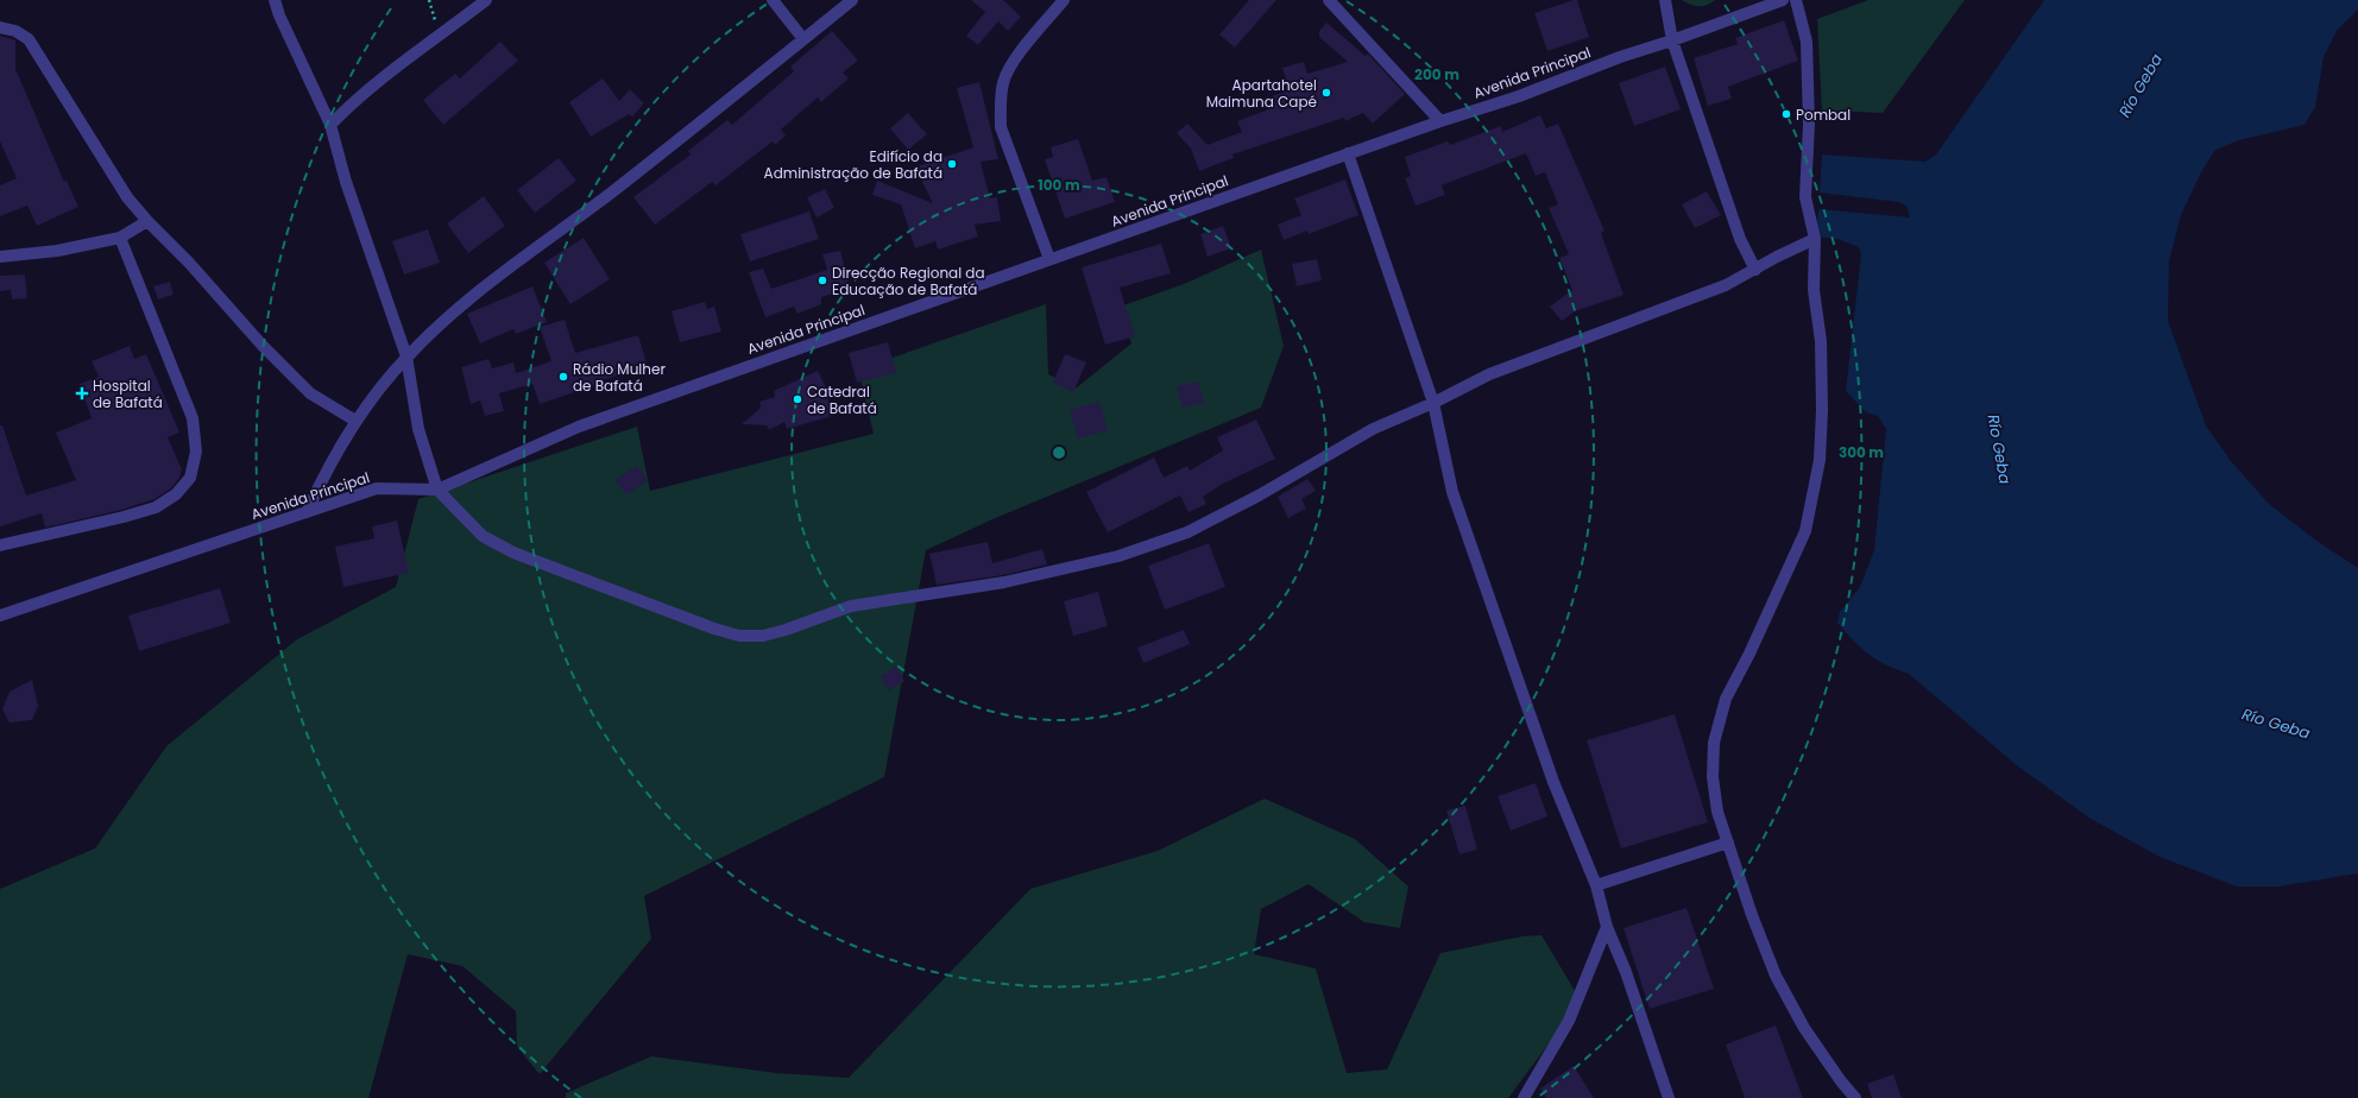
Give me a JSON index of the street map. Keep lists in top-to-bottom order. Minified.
{"streets":{"street":["Avenida Principal"]},"water":["Río Geba"],"places":{"other":["Apartahotel Maimuna Capé","Pombal","Edifício da Administração de Bafatá","Direcção Regional da Educação de Bafatá","Rádio Mulher de Bafatá","Catedral de Bafatá"],"health":["Hospital de Bafatá"]},"rings":["200 m","100 m","300 m"]}
